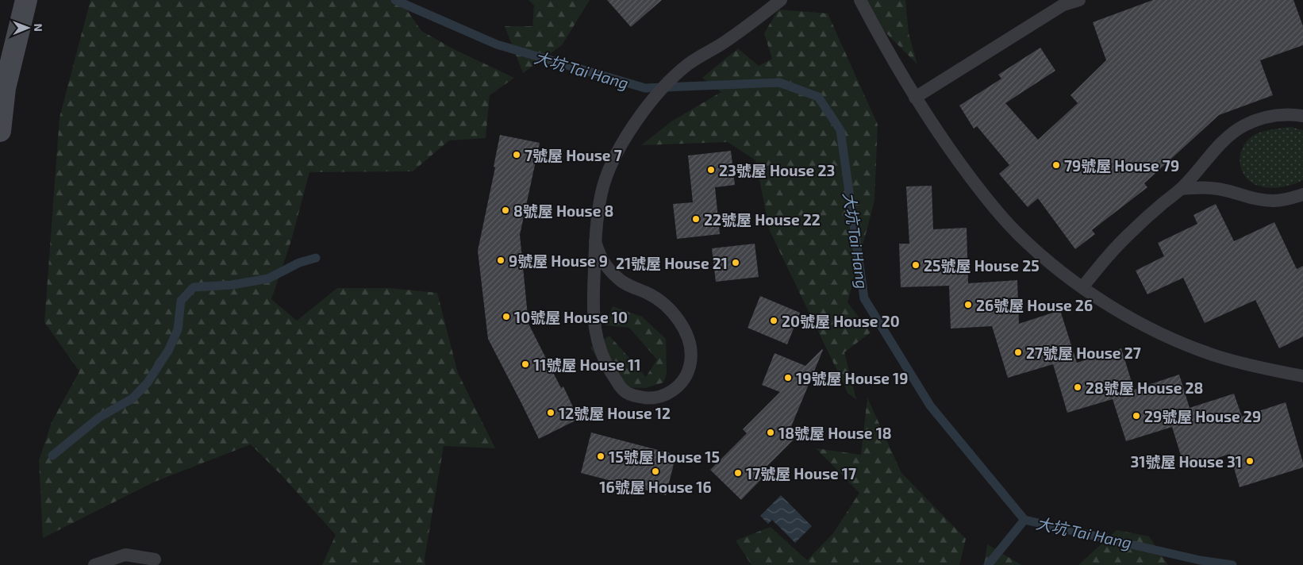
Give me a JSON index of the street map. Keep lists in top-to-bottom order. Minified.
{"water":["大坑 Tai Hang"],"places":["7號屋 House 7","79號屋 House 79","23號屋 House 23","8號屋 House 8","22號屋 House 22","9號屋 House 9","21號屋 House 21","25號屋 House 25","26號屋 House 26","10號屋 House 10","20號屋 House 20","27號屋 House 27","11號屋 House 11","19號屋 House 19","28號屋 House 28","12號屋 House 12","29號屋 House 29","18號屋 House 18","15號屋 House 15","31號屋 House 31","16號屋 House 16","17號屋 House 17"],"north":"right"}
